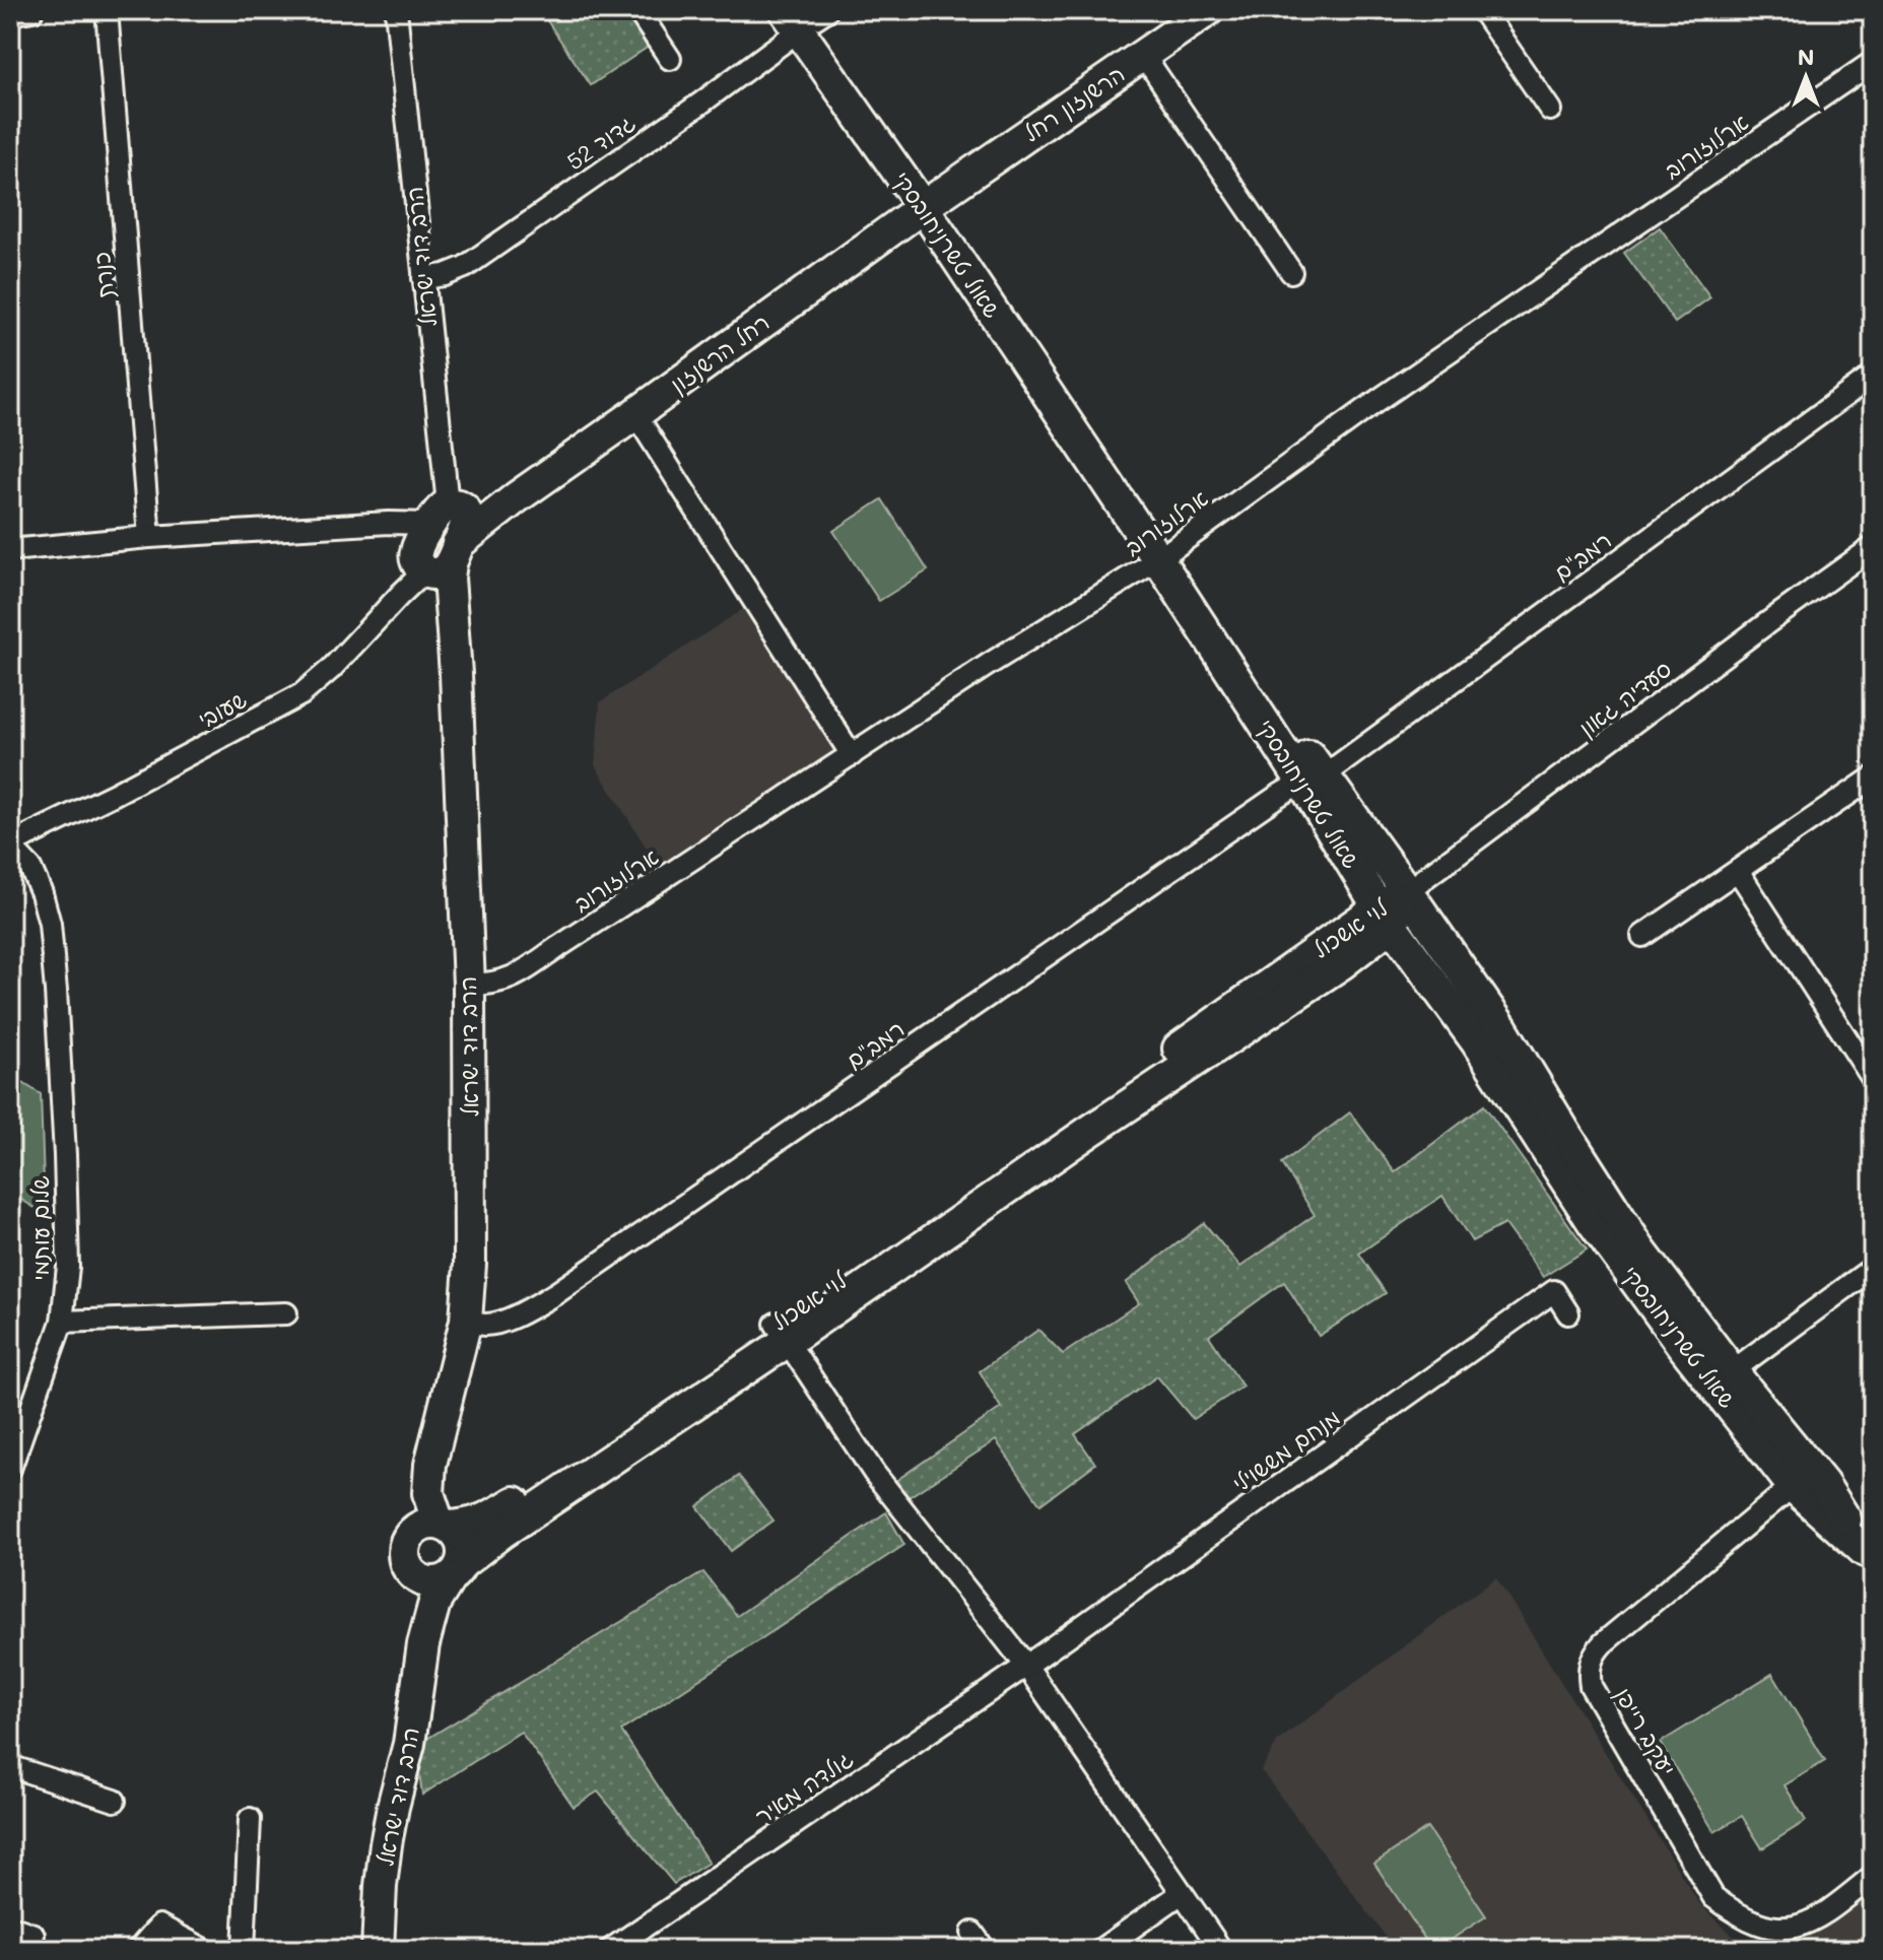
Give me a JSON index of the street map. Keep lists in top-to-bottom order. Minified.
{"streets":{"street":["הרשנזון רחל","גדוד 52","ארלוזורוב","שאול טשרניחובסקי","הרב דוד ישראל","כנרת","רחל הרשנזון","רמב\"ם","סעדיה גאון","שעובי","לוי אשכול","שלום עותמי","מנחם מששוילי","יעקב רייפן","גולדה מאיר"]},"crossings":[["הרשנזון רחל","שאול טשרניחובסקי"],["הרשנזון רחל","רחל הרשנזון"],["גדוד 52","שאול טשרניחובסקי"],["גדוד 52","הרב דוד ישראל"],["ארלוזורוב","שאול טשרניחובסקי"],["ארלוזורוב","הרב דוד ישראל"],["שאול טשרניחובסקי","רחל הרשנזון"],["שאול טשרניחובסקי","רמב\"ם"],["שאול טשרניחובסקי","סעדיה גאון"],["שאול טשרניחובסקי","לוי אשכול"],["שאול טשרניחובסקי","יעקב רייפן"],["הרב דוד ישראל","רחל הרשנזון"],["הרב דוד ישראל","רמב\"ם"],["הרב דוד ישראל","שעובי"],["הרב דוד ישראל","לוי אשכול"],["רחל הרשנזון","שעובי"],["סעדיה גאון","לוי אשכול"],["שעובי","שלום עותמי"],["מנחם מששוילי","גולדה מאיר"]],"north":"top"}
